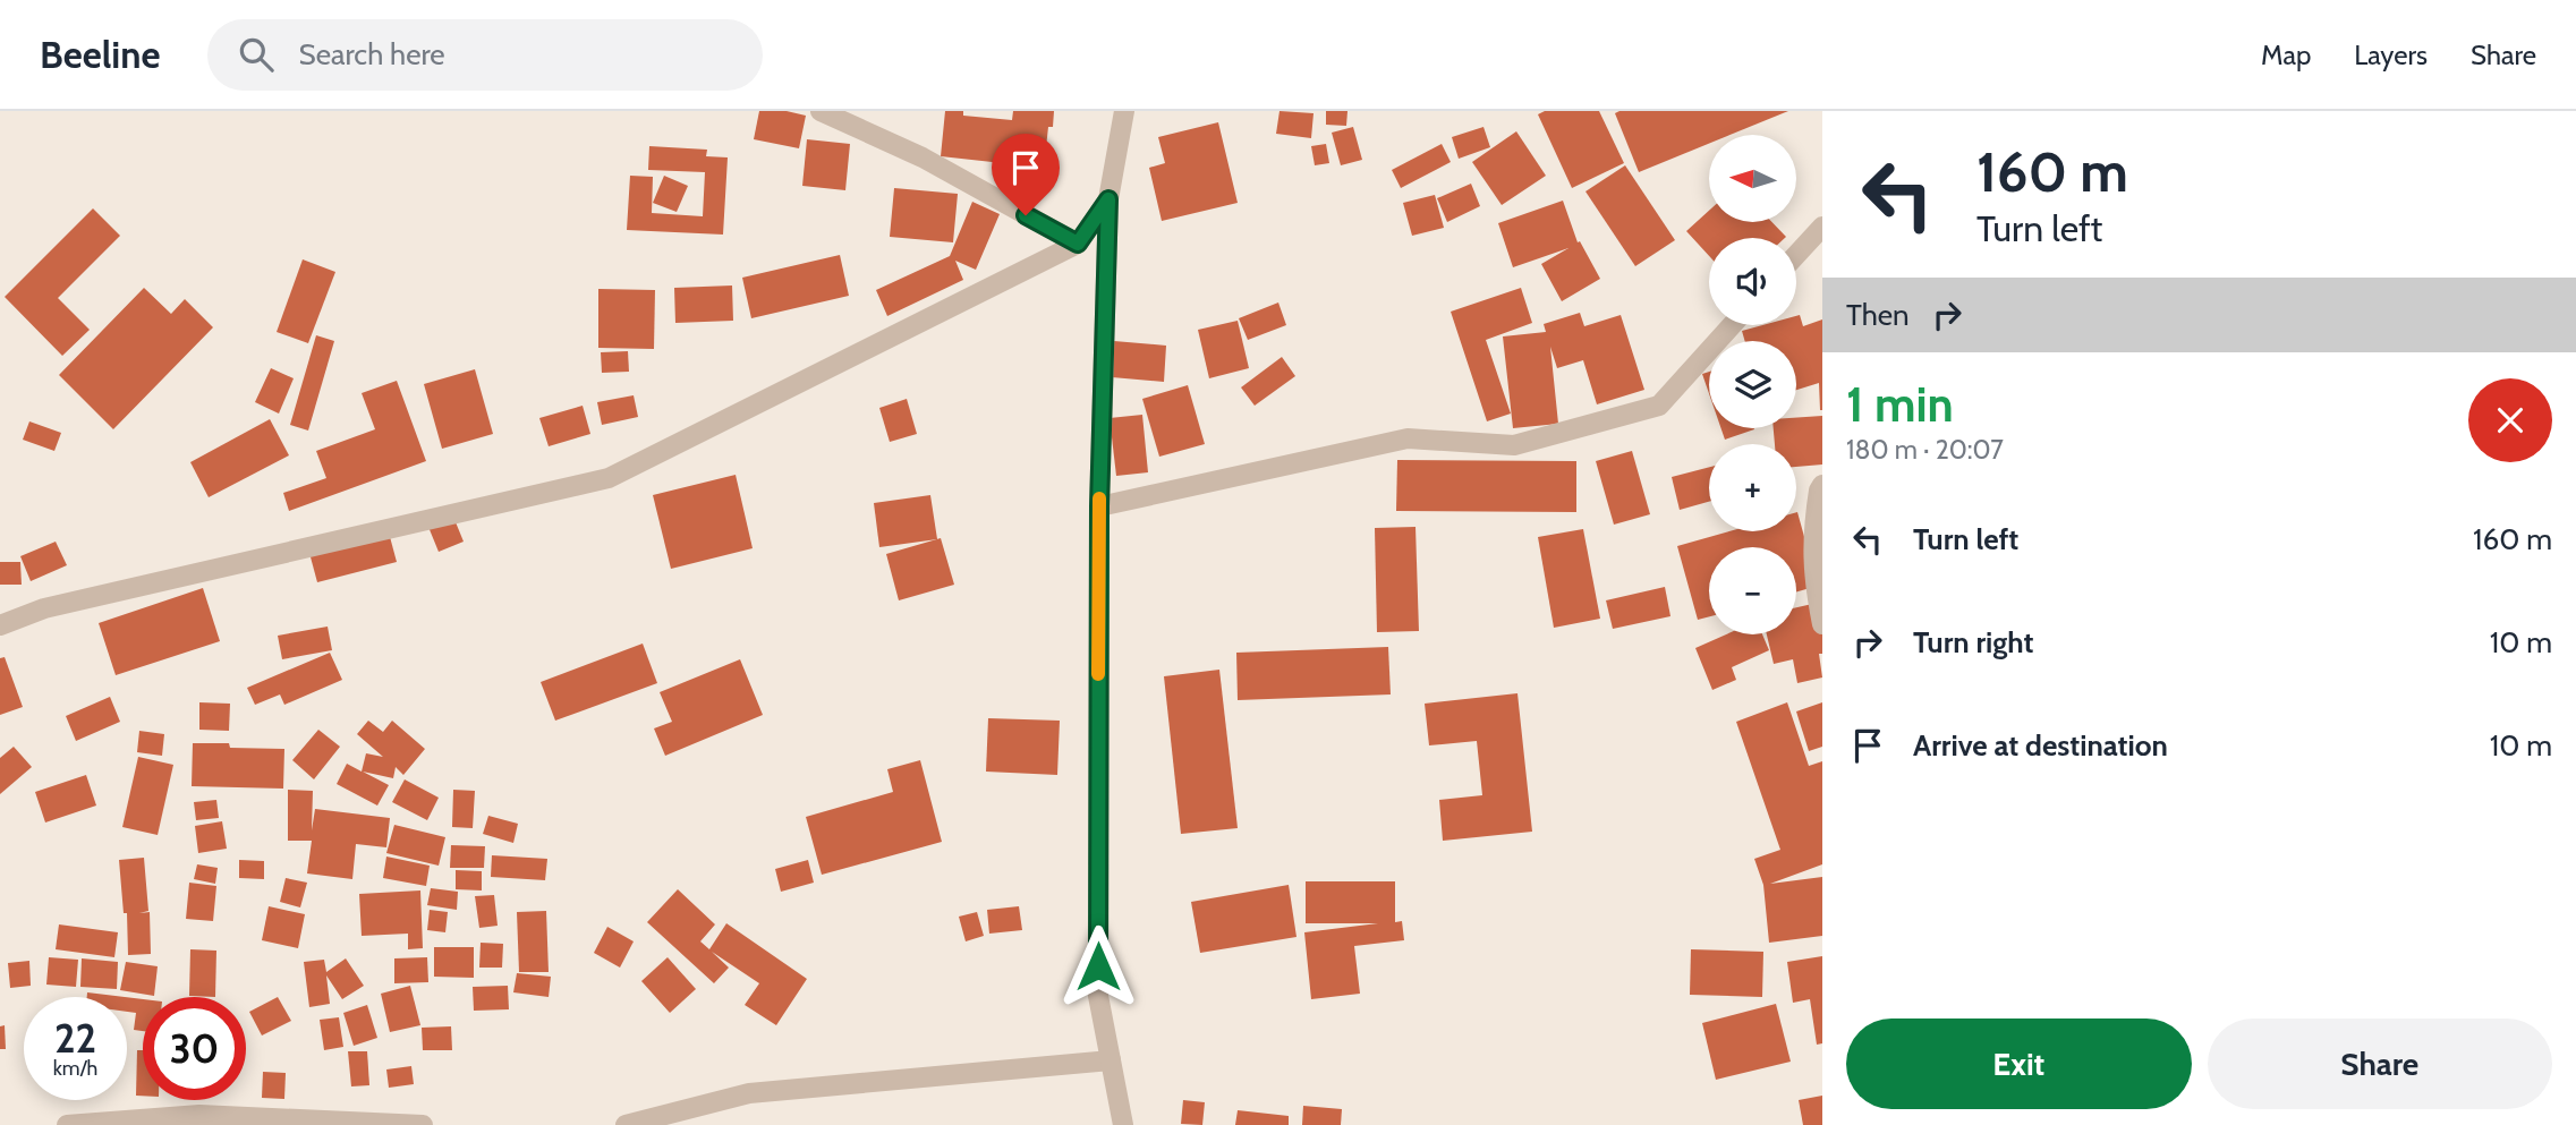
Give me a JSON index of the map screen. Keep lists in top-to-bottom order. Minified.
{"north":"left","page":{"header":"Beeline","search":"Search here","nav":["Map","Layers","Share"],"turn":["160 m","Turn left"],"map_buttons":["+","−"],"then":"Then","heading":["1 min","180 m · 20:07"],"list":[{"name":"Turn left","value":"160 m"},{"name":"Turn right","value":"10 m"},{"name":"Arrive at destination","value":"10 m"}],"speed":"22 km/h","limit":"30","buttons":["Exit","Share"]}}
